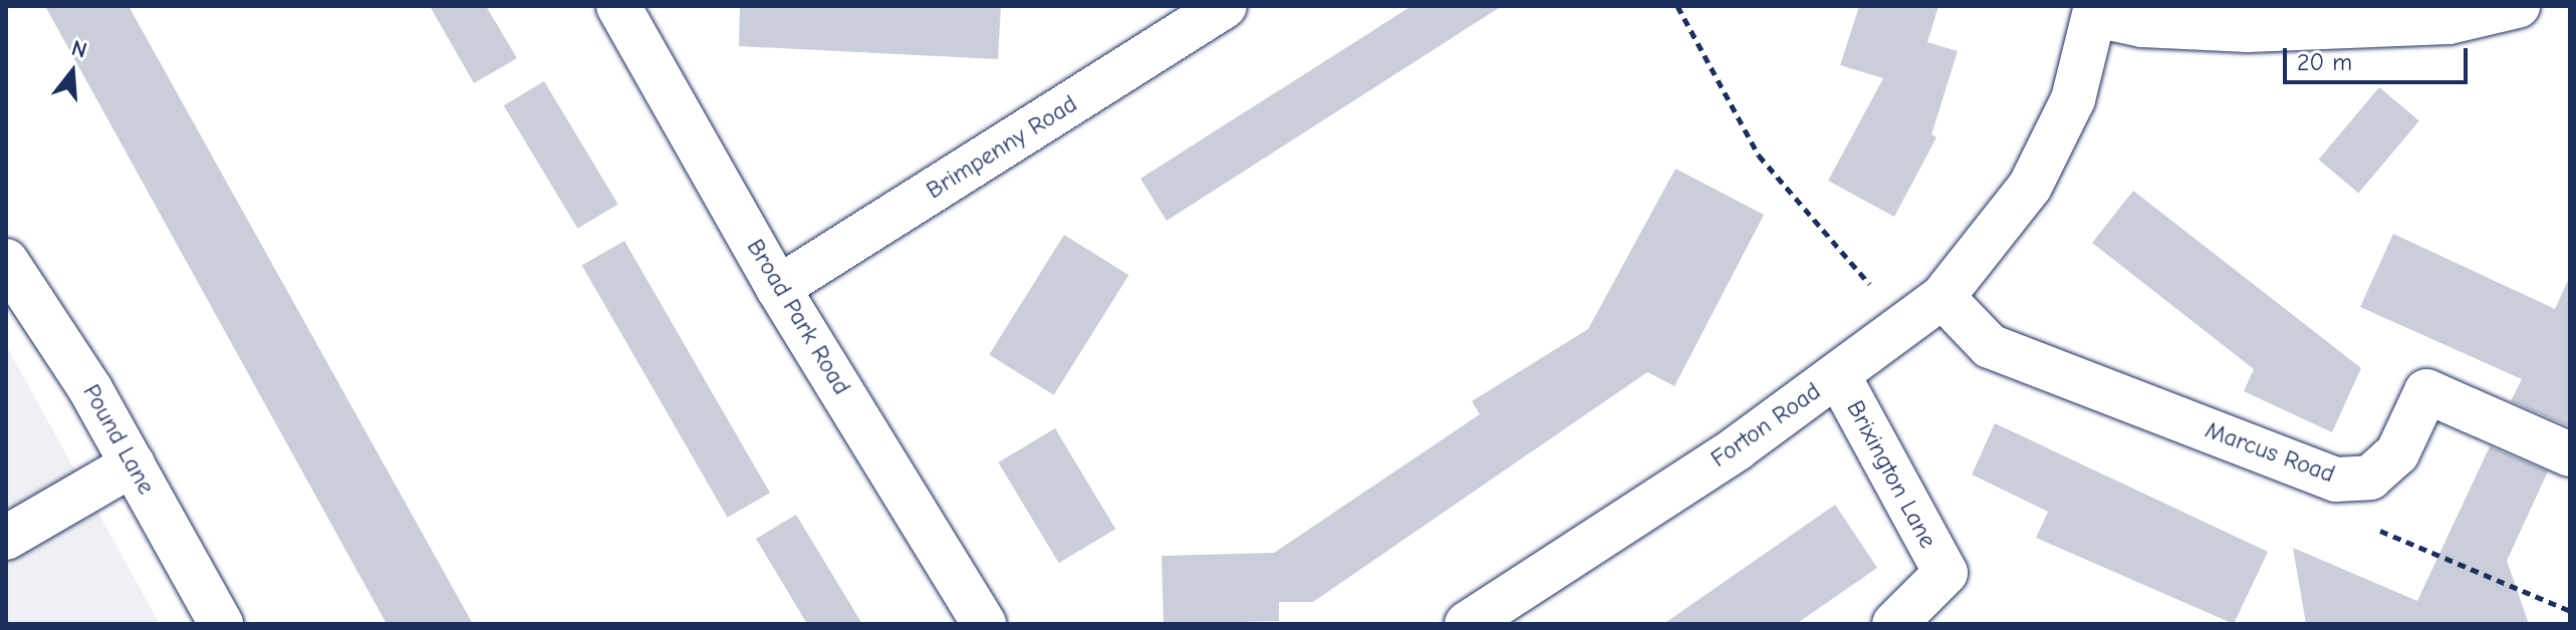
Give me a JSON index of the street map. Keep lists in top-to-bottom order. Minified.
{"streets":{"street":["Brimpenny Road","Broad Park Road","Forton Road","Pound Lane","Marcus Road","Brixington Lane"]},"crossings":[["Brimpenny Road","Broad Park Road"],["Forton Road","Marcus Road"],["Forton Road","Brixington Lane"]],"scale_bar":"20 m","north":"top"}
